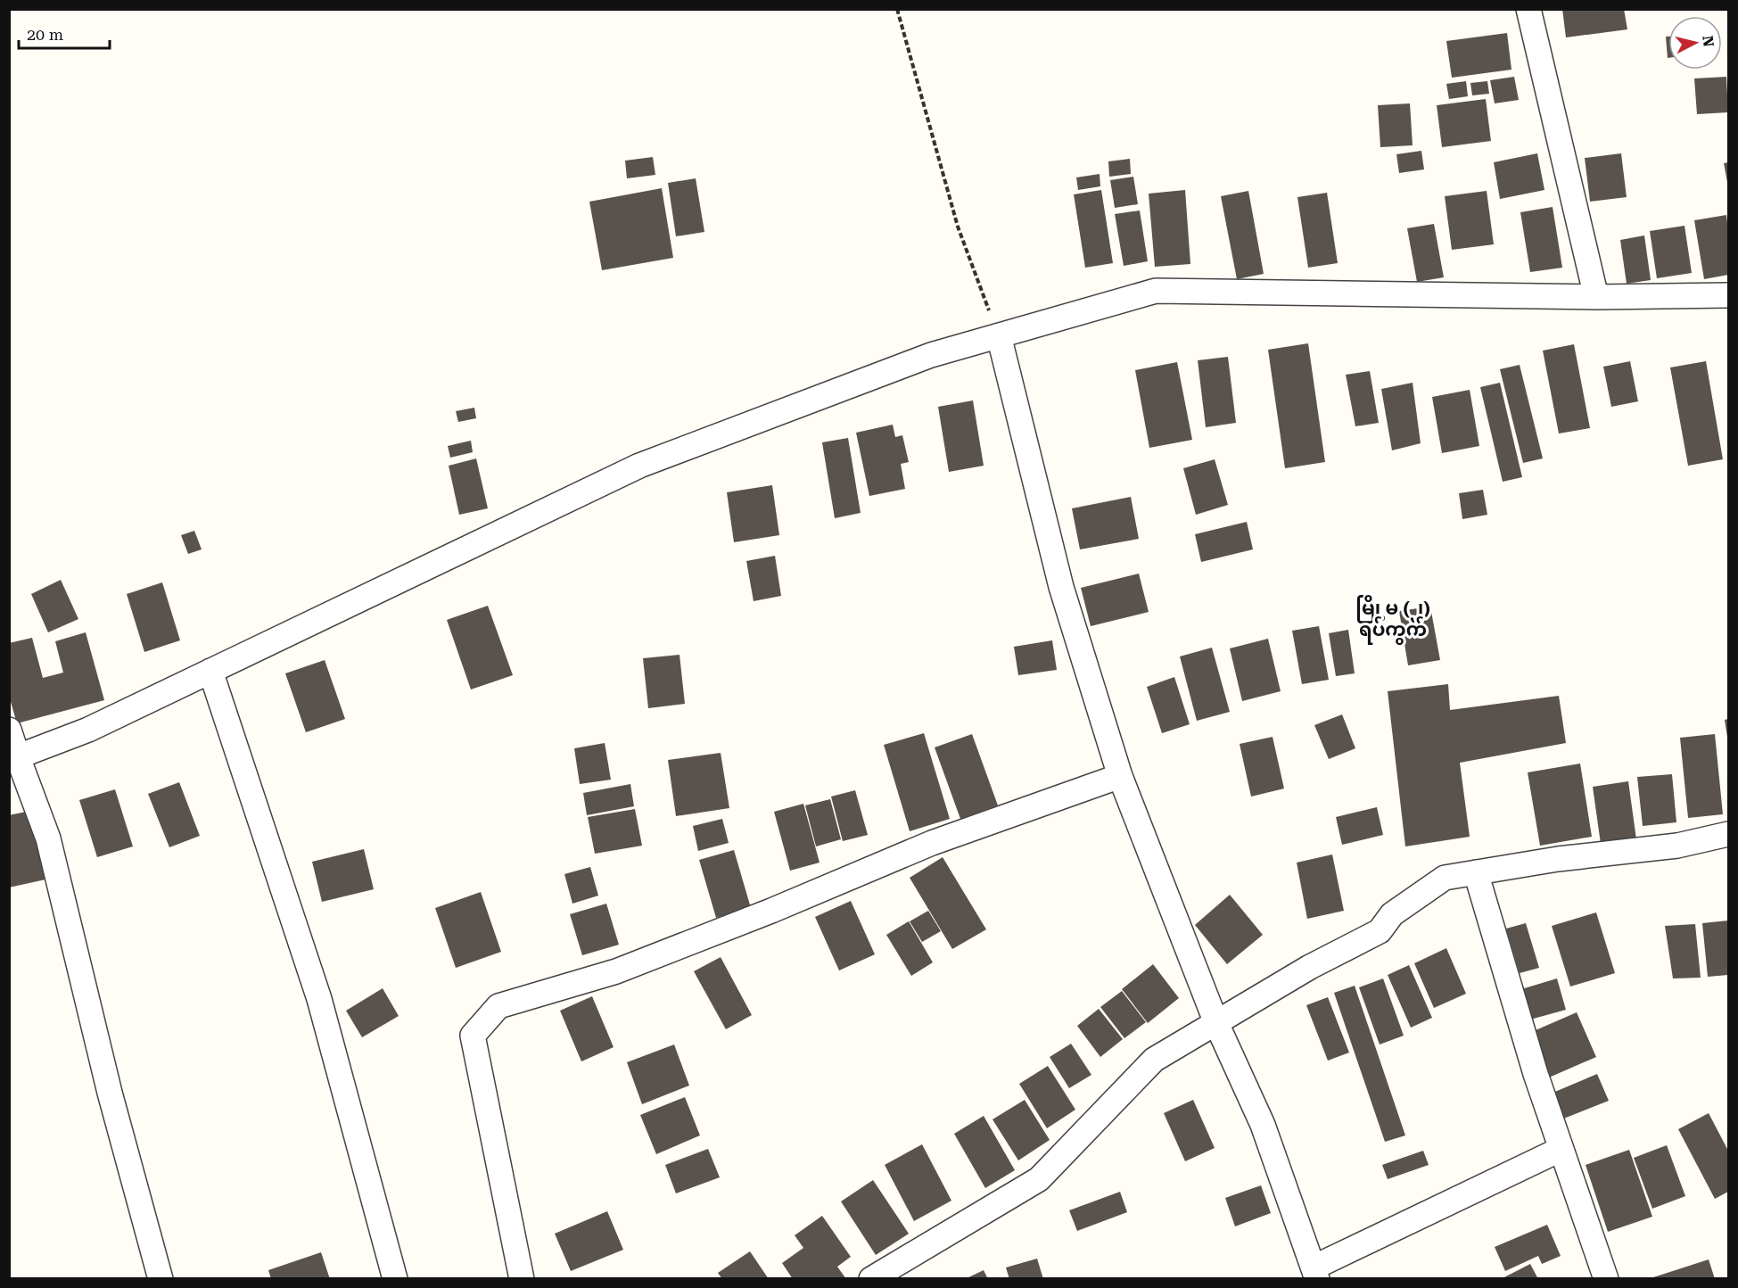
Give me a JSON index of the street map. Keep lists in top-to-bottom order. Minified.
{"districts":["မြို့မ (၂) ရပ်ကွက်"],"scale_bar":"20 m","north":"right"}
